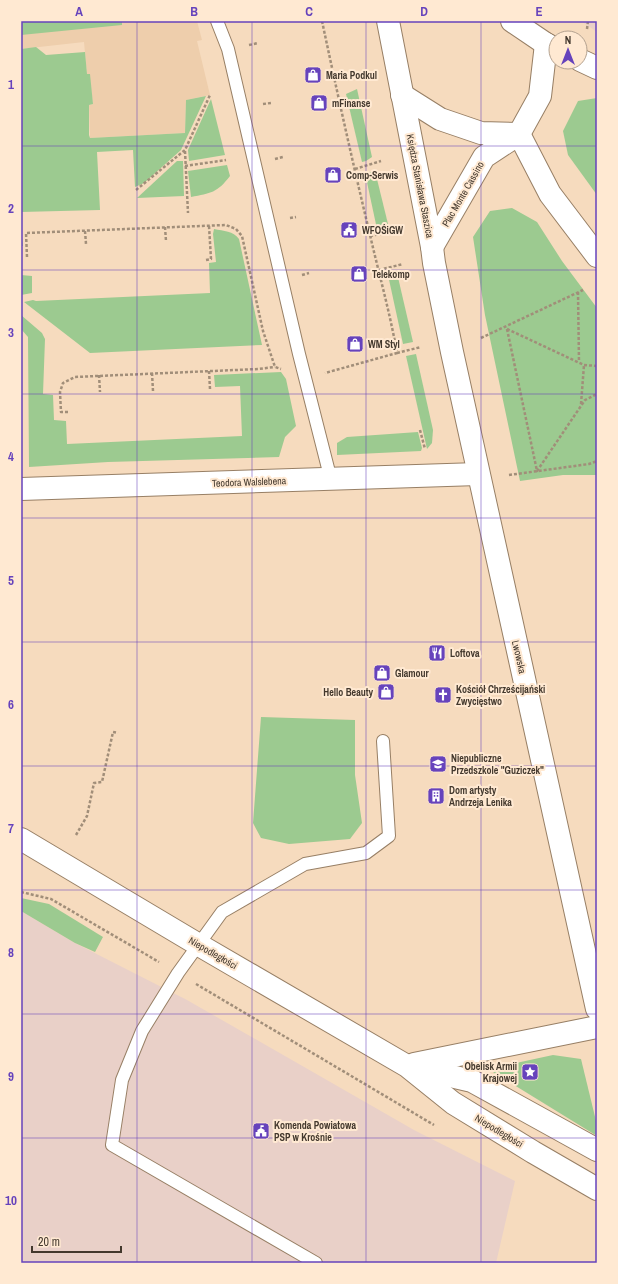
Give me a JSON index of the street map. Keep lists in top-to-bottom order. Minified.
{"streets":{"street":["Księdza Stanisława Staszica","Plac Monte Cassino","Teodora Walslebena","Lwowska","Niepodległości"]},"crossings":[["Księdza Stanisława Staszica","Plac Monte Cassino"],["Księdza Stanisława Staszica","Lwowska"],["Teodora Walslebena","Lwowska"]],"places":{"shop":["Maria Podkul","mFinanse","Comp-Serwis","Telekomp","WM Styl","Glamour","Hello Beauty"],"public building":["WFOŚiGW","Komenda Powiatowa PSP w Krośnie"],"restaurant":["Loftova"],"church":["Kościół Chrześcijański Zwycięstwo"],"school or university":["Niepubliczne Przedszkole \"Guziczek\""],"building":["Dom artysty Andrzeja Lenika"],"place":["Obelisk Armii Krajowej"]},"scale_bar":"20 m","north":"top","grid":{"columns":["A","B","C","D","E"],"rows":["1","2","3","4","5","6","7","8","9","10"]}}
